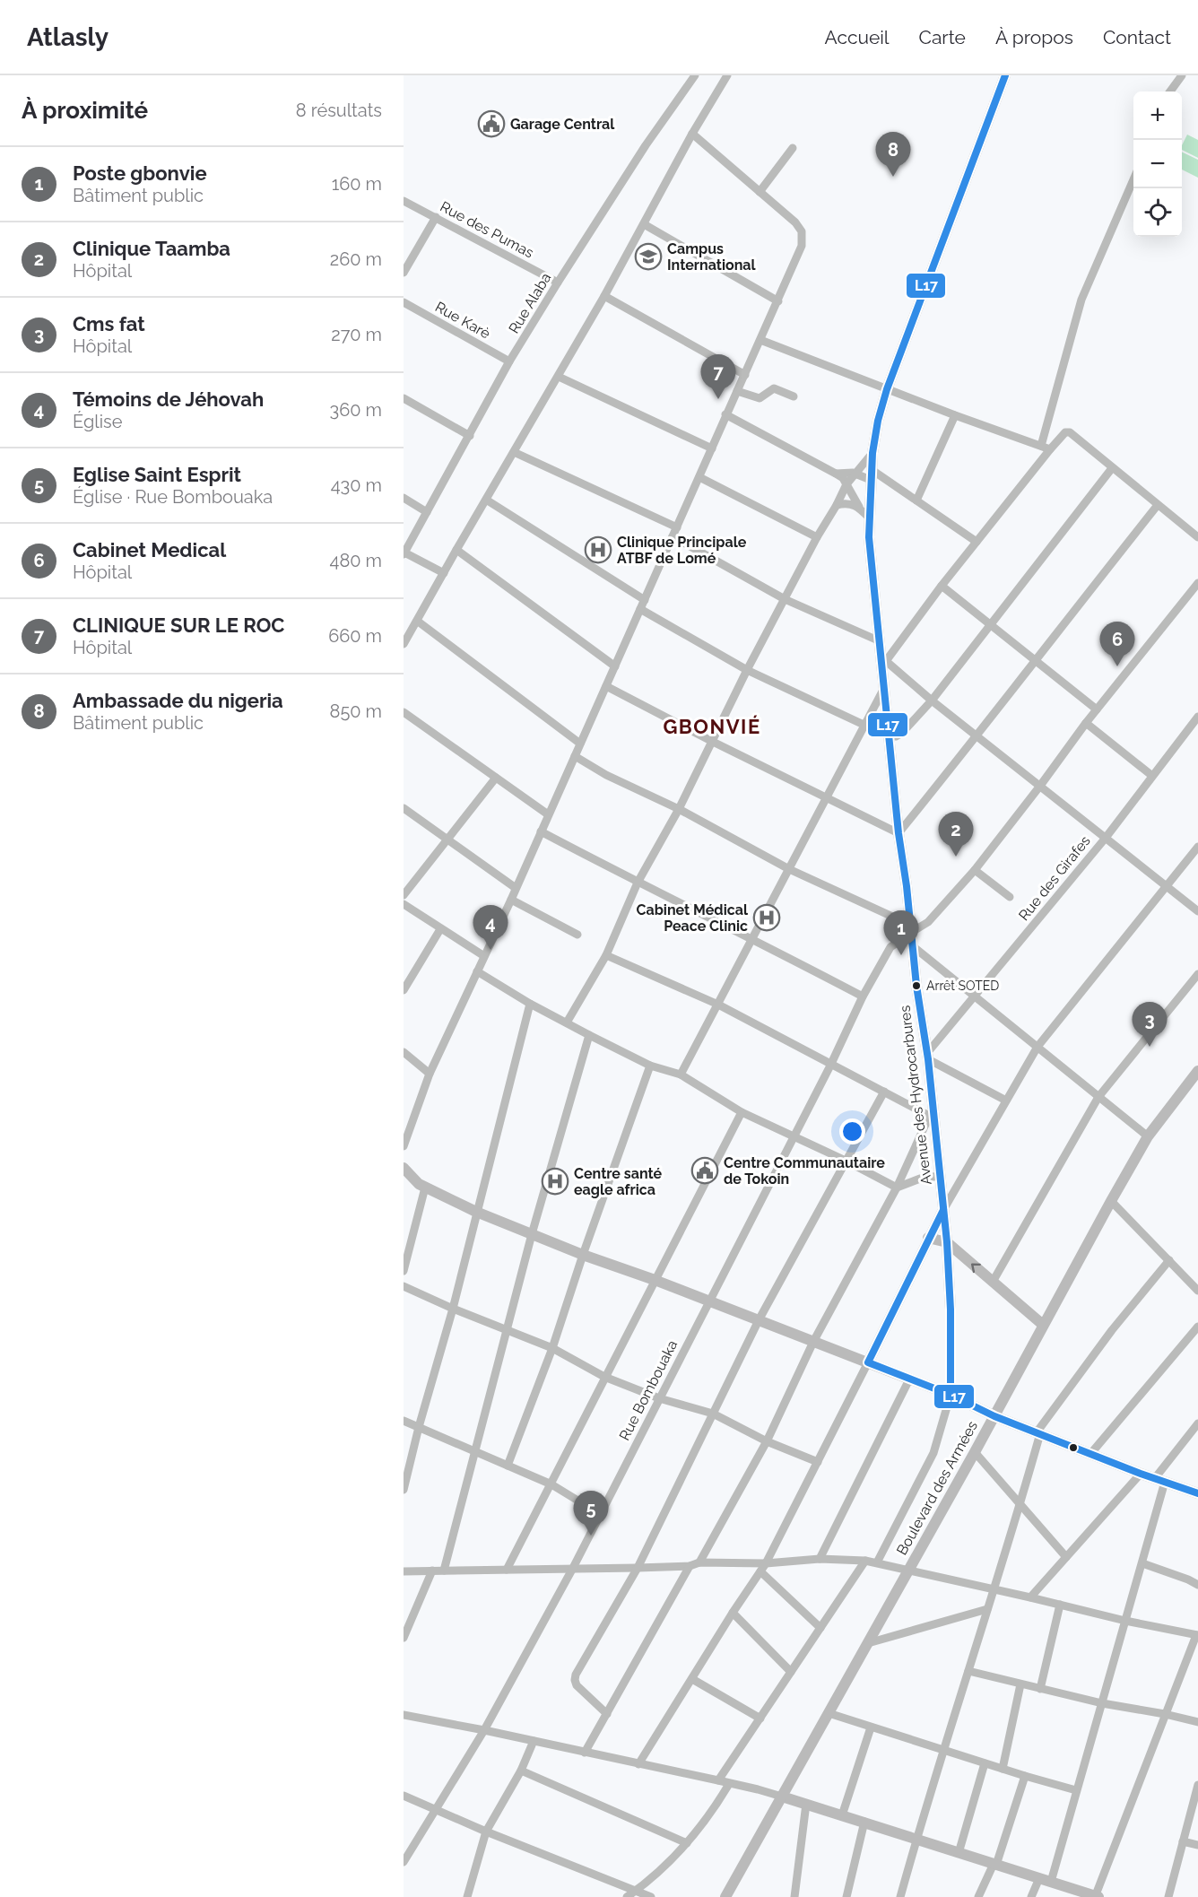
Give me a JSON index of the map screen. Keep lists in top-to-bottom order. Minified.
{"streets":{"main road":["Avenue des Hydrocarbures","Boulevard des Armées"],"street":["Rue des Pumas","Rue Alaba","Rue Karè","Rue des Girafes","Rue Bombouaka"]},"crossings":[["Rue des Pumas","Rue Alaba"],["Rue Alaba","Rue Karè"],["Rue des Girafes","Avenue des Hydrocarbures"],["Avenue des Hydrocarbures","Rue Bombouaka"]],"districts":["GBONVIÉ"],"places":{"public building":["Garage Central","Centre Communautaire de Tokoin"],"school or university":["Campus International"],"hospital":["Clinique Principale ATBF de Lomé","Cabinet Médical Peace Clinic","Centre santé eagle africa"],"other":["Arrêt SOTED"]},"lines":["transit line L17"],"page":{"header":"Atlasly","nav":["Accueil","Carte","À propos","Contact"],"heading":["À proximité","8 résultats"],"map_buttons":["+","−"],"pins":["8","7","6","2","4","1","3","5"],"list":[{"mark":"1","name":"Poste gbonvie","note":"Bâtiment public","value":"160 m"},{"mark":"2","name":"Clinique Taamba","note":"Hôpital","value":"260 m"},{"mark":"3","name":"Cms fat","note":"Hôpital","value":"270 m"},{"mark":"4","name":"Témoins de Jéhovah","note":"Église","value":"360 m"},{"mark":"5","name":"Eglise Saint Esprit","note":"Église · Rue Bombouaka","value":"430 m"},{"mark":"6","name":"Cabinet Medical","note":"Hôpital","value":"480 m"},{"mark":"7","name":"CLINIQUE SUR LE ROC","note":"Hôpital","value":"660 m"},{"mark":"8","name":"Ambassade du nigeria","note":"Bâtiment public","value":"850 m"}]}}
